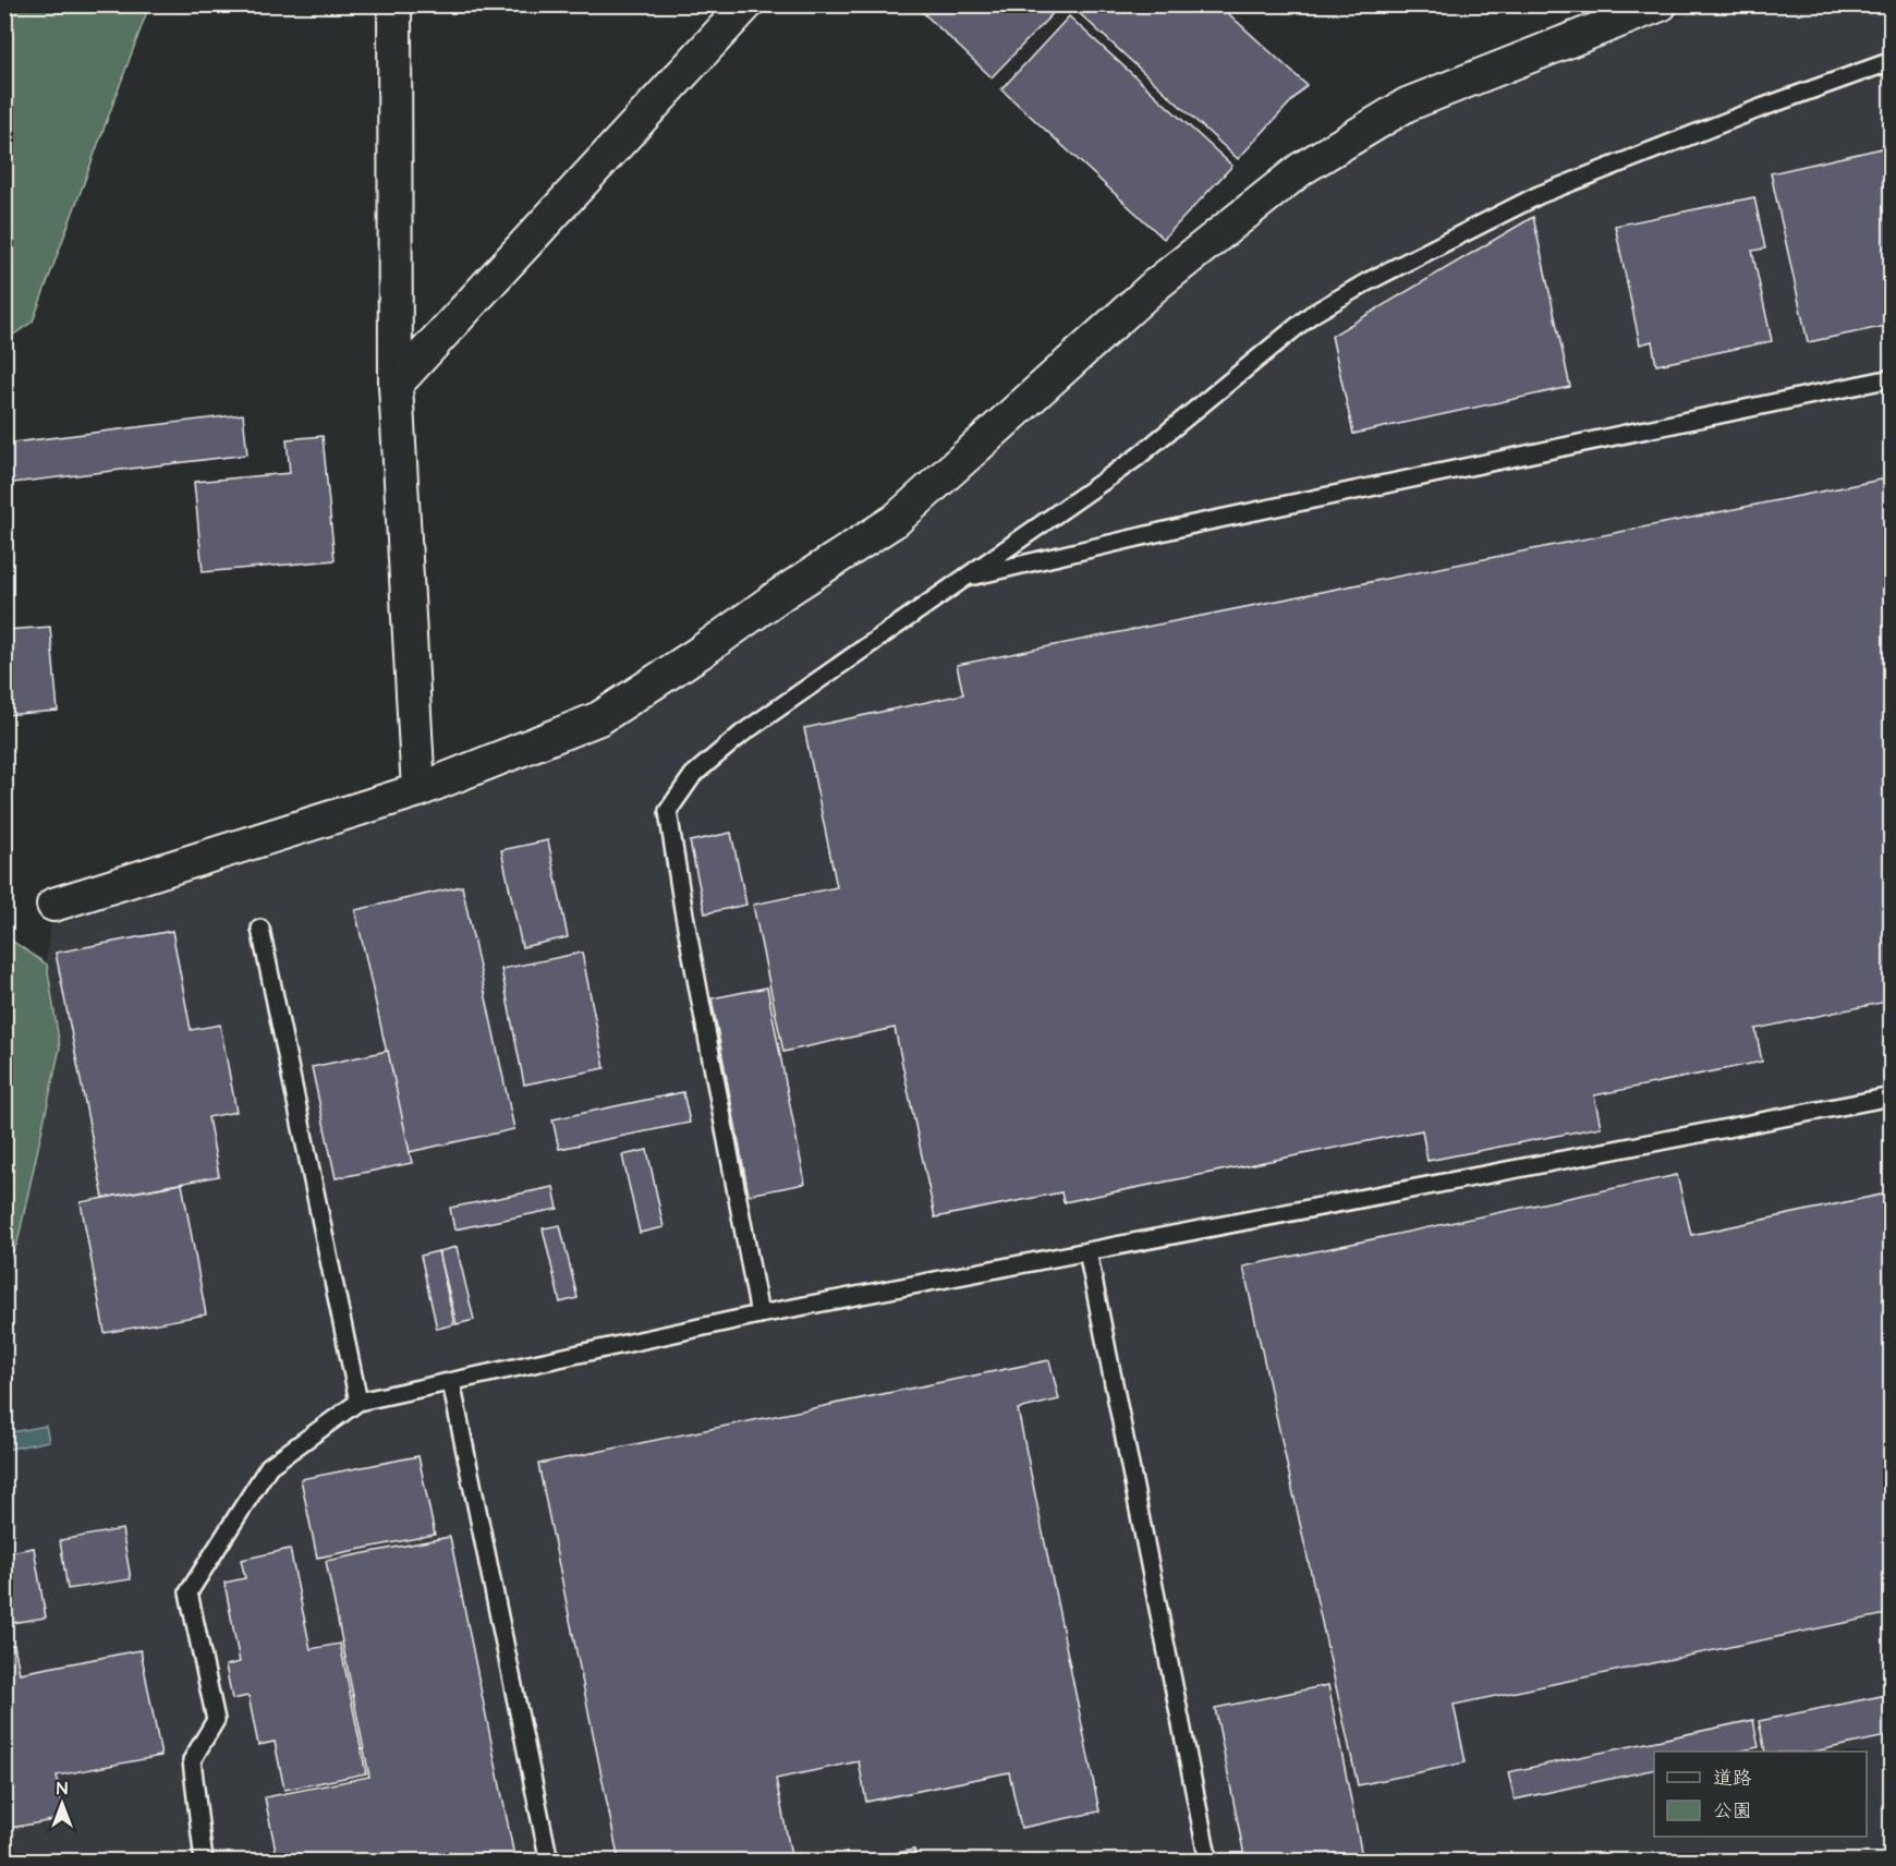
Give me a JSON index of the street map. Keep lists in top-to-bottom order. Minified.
{"legend":["道路","公園"],"north":"top"}
